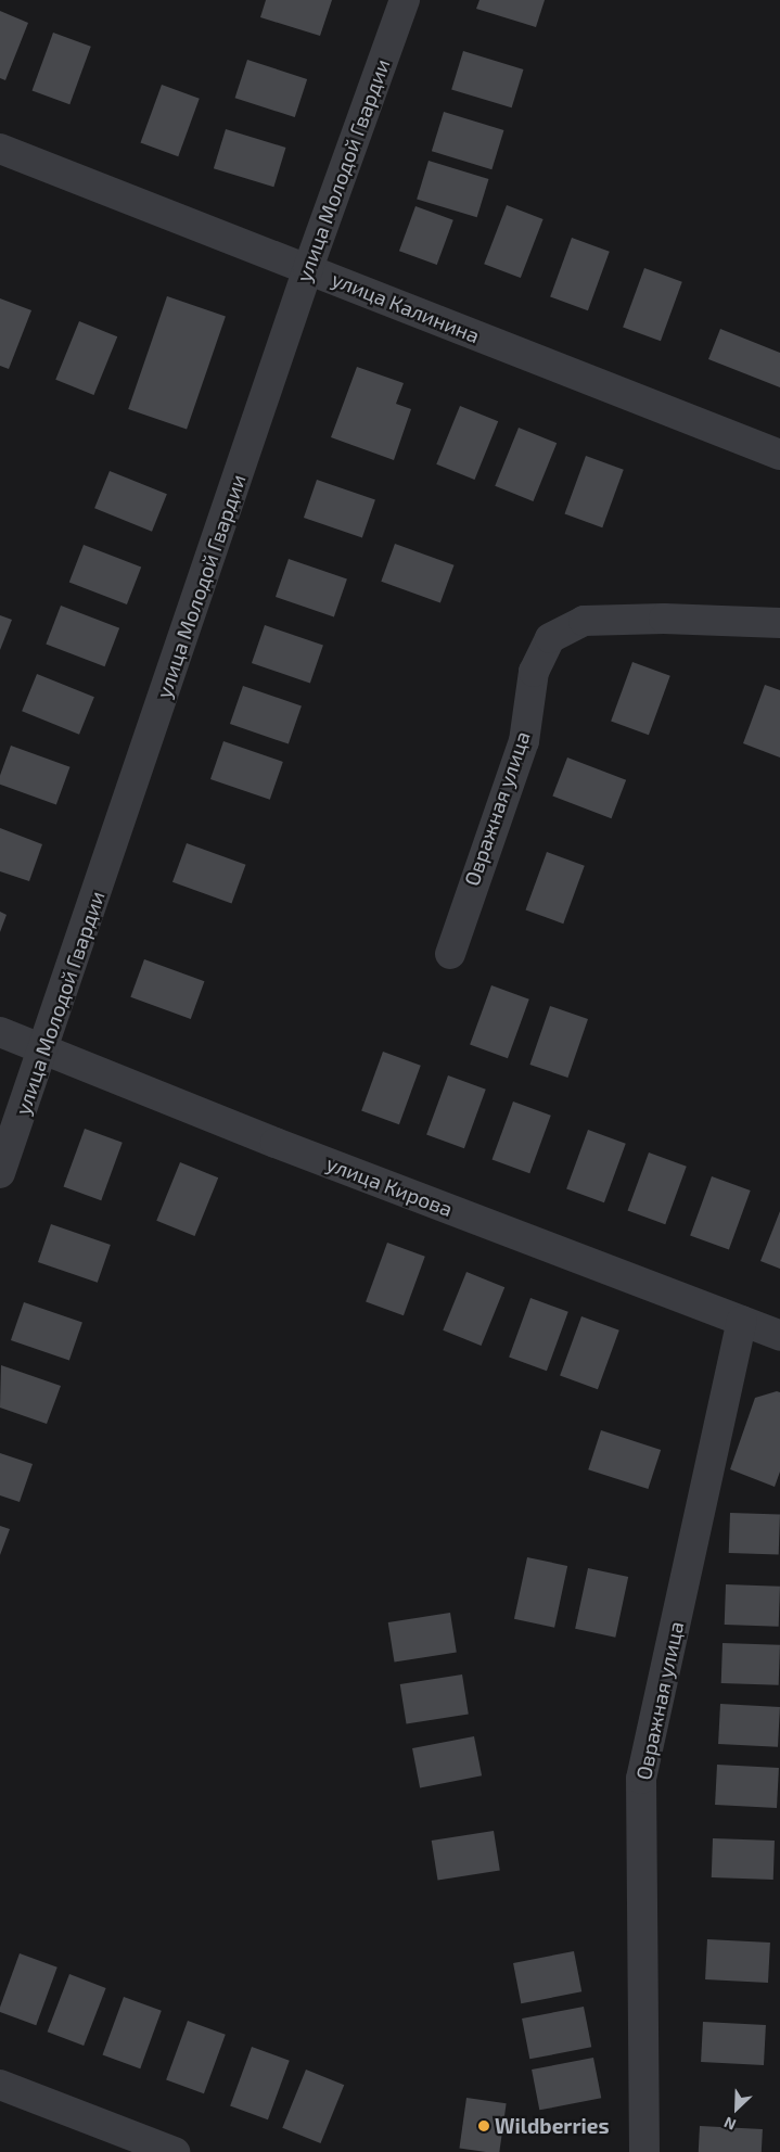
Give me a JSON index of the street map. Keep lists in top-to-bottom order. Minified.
{"streets":{"street":["улица Молодой Гвардии","улица Калинина","Овражная улица","улица Кирова"]},"crossings":[["улица Молодой Гвардии","улица Калинина"],["улица Молодой Гвардии","улица Кирова"],["Овражная улица","улица Кирова"]],"places":["Wildberries"],"north":"bottom left"}
